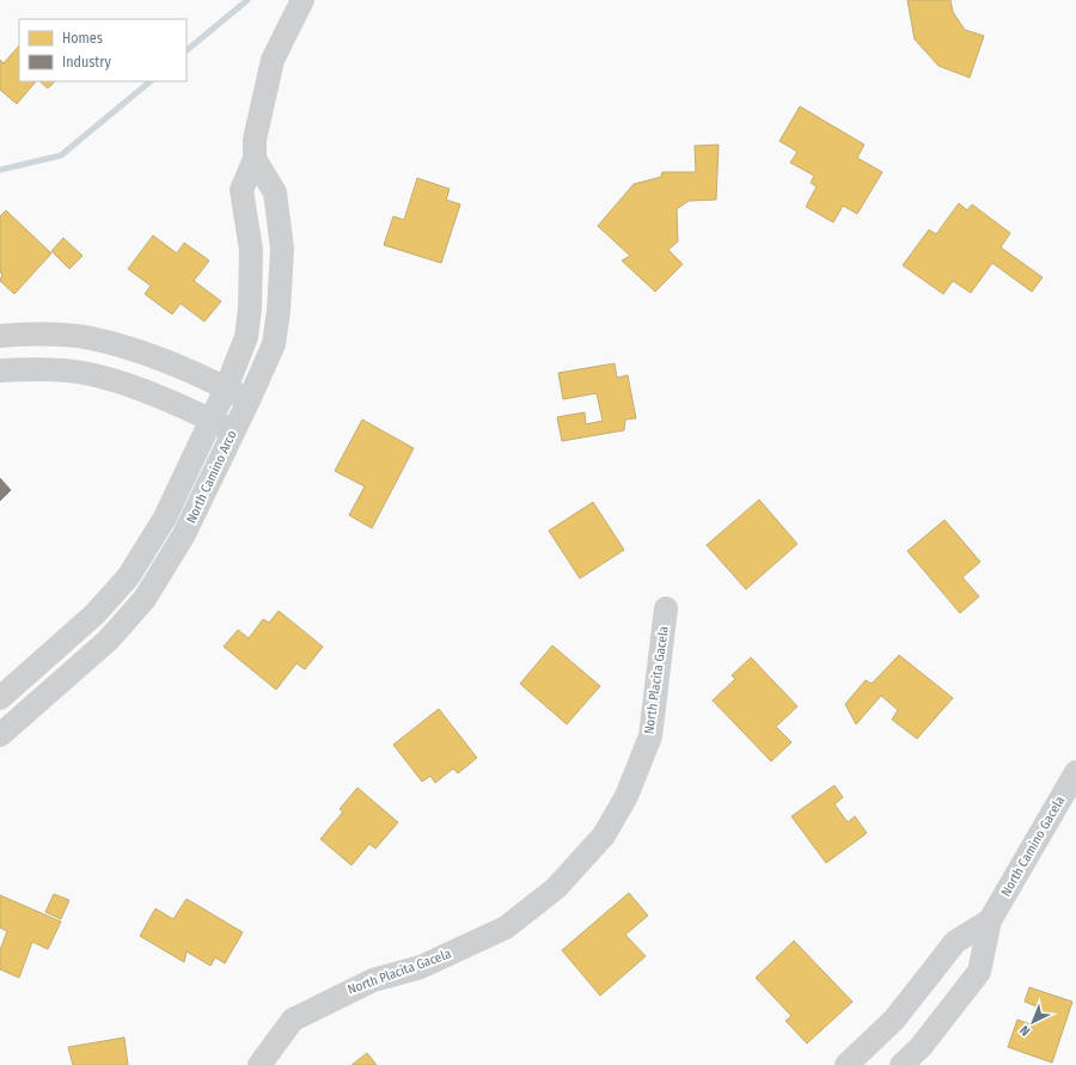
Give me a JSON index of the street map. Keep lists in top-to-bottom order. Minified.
{"streets":{"street":["North Camino Arco","North Placita Gacela","North Camino Gacela"]},"legend":["Homes","Industry"],"north":"bottom left"}
